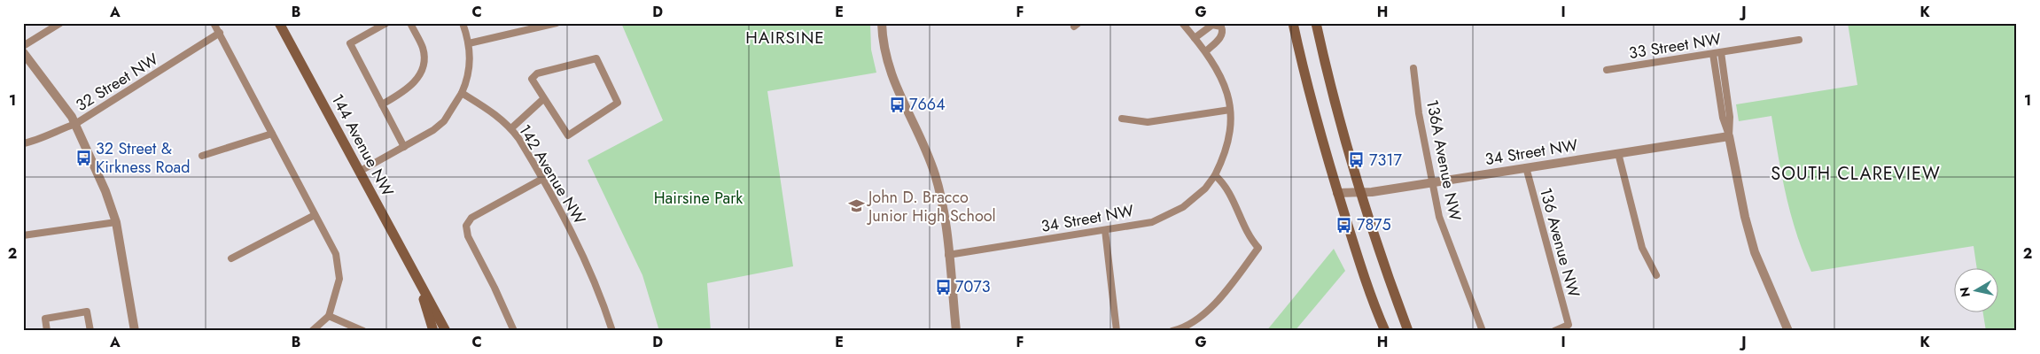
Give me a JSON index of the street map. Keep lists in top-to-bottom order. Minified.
{"streets":{"main road":["144 Avenue NW"],"street":["33 Street NW","32 Street NW","34 Street NW","136A Avenue NW","142 Avenue NW","136 Avenue NW"]},"crossings":[["34 Street NW","136A Avenue NW"],["34 Street NW","136 Avenue NW"]],"districts":["HAIRSINE","SOUTH CLAREVIEW"],"parks":["Hairsine Park"],"places":{"bus stop":["7664","32 Street & Kirkness Road","7317","7875","7073"],"school or university":["John D. Bracco Junior High School"]},"north":"left","grid":{"columns":["A","B","C","D","E","F","G","H","I","J","K"],"rows":["1","2"]}}
